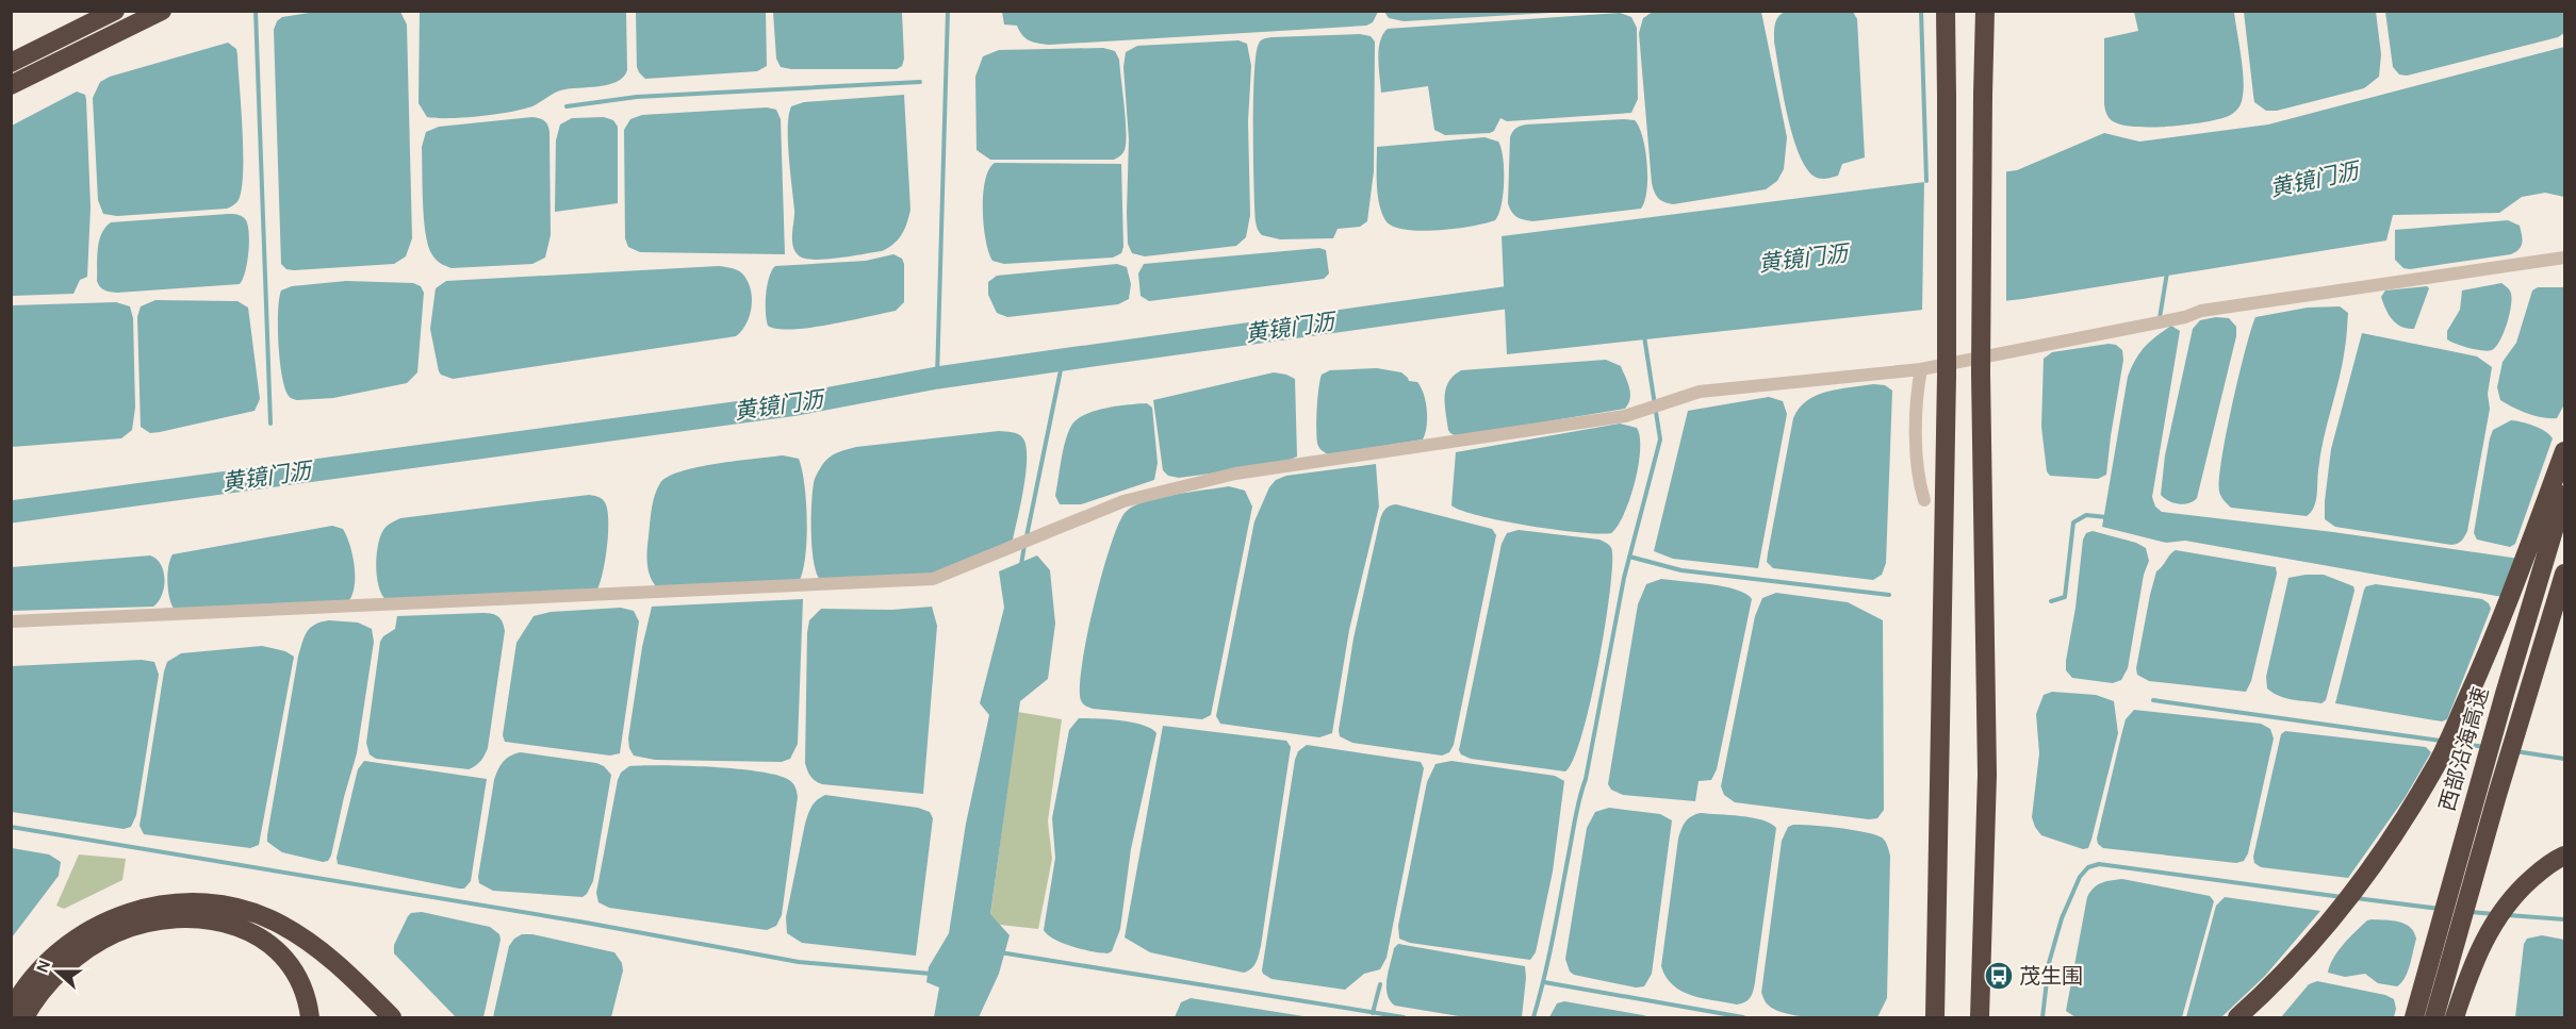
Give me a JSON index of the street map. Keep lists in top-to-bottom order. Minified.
{"streets":{"highway":["西部沿海高速"]},"water":["黄镜门沥"],"places":{"bus stop":["茂生围"]},"north":"left"}
